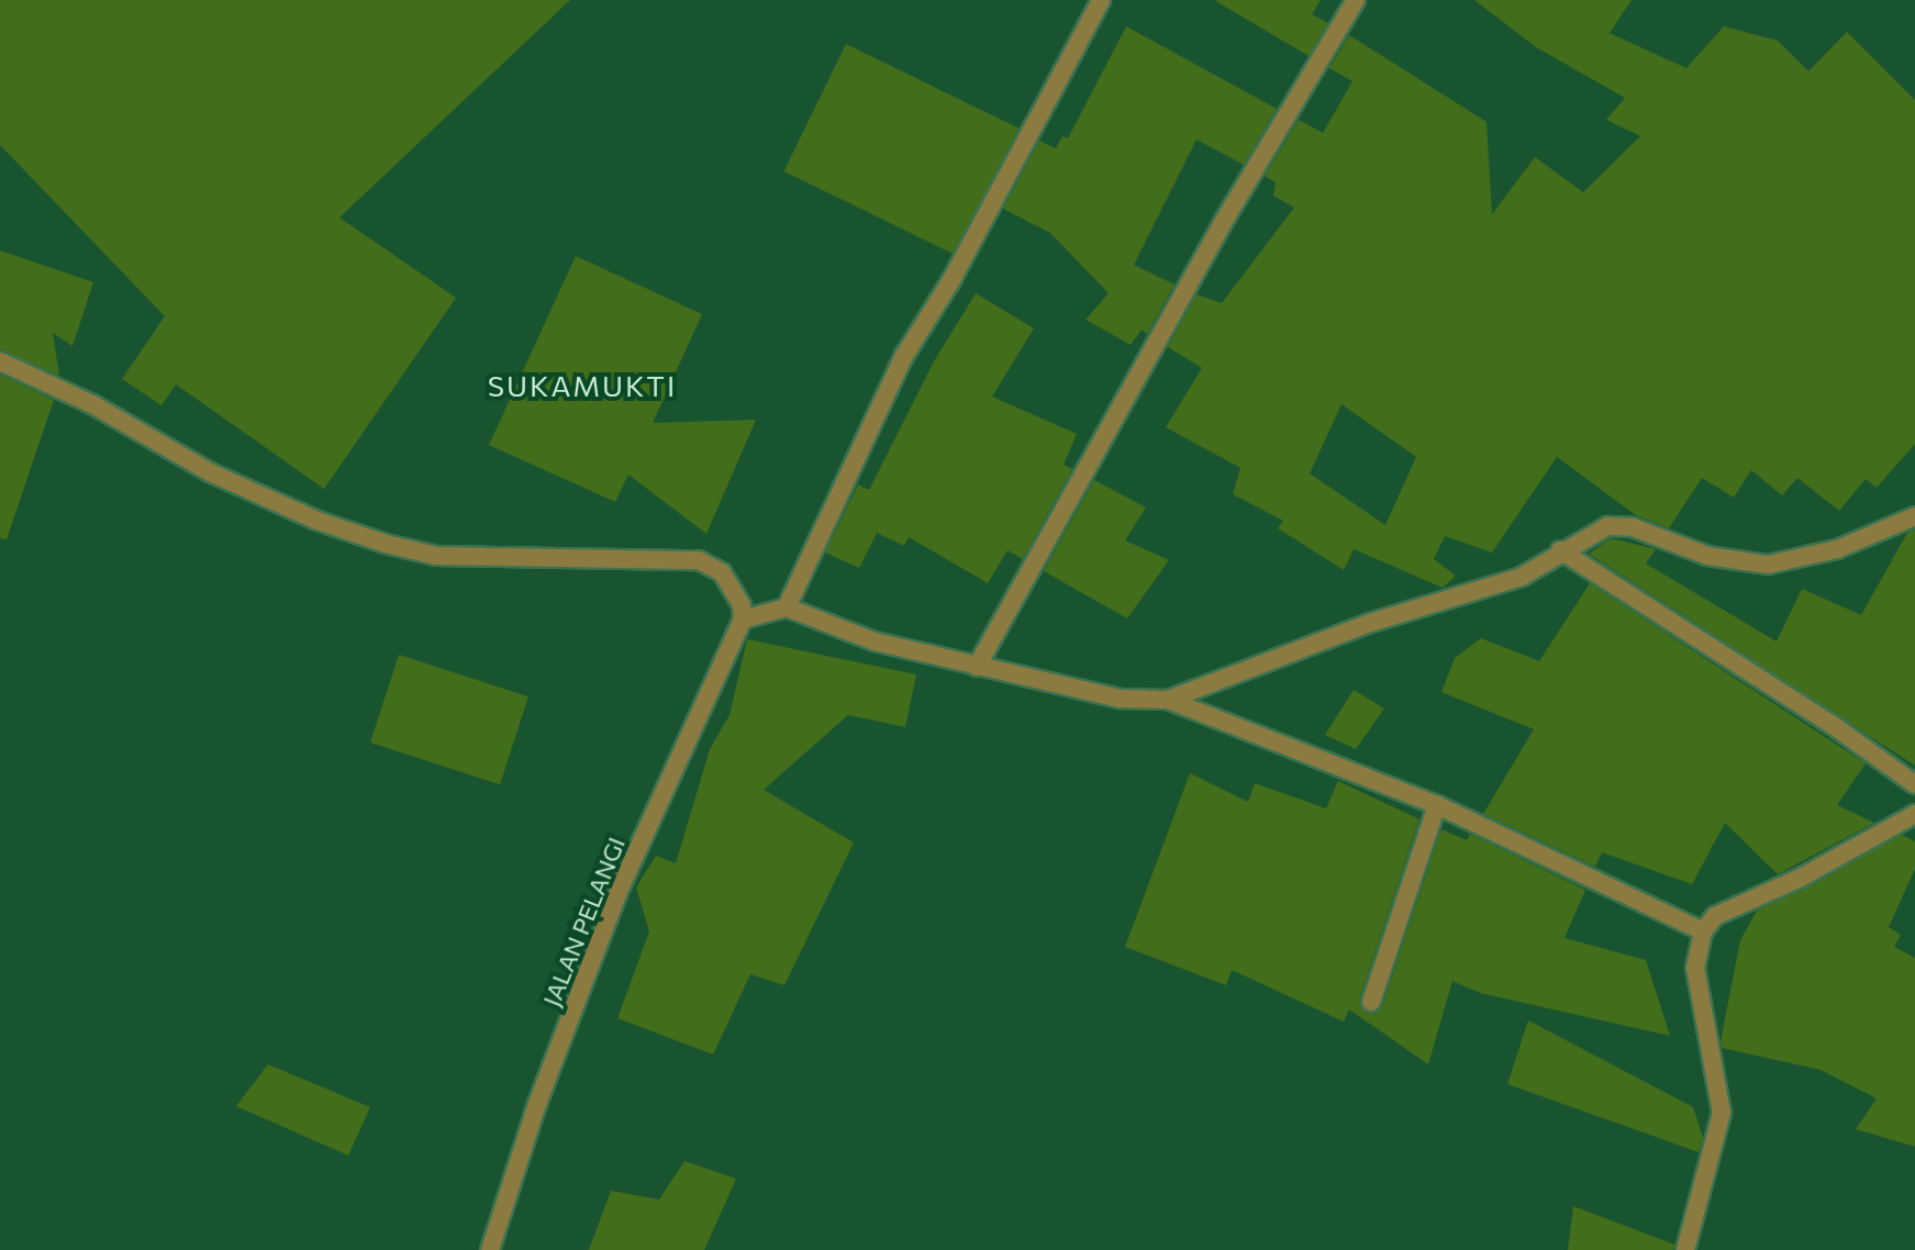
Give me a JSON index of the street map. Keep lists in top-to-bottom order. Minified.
{"streets":{"street":["JALAN PELANGI"]},"districts":["SUKAMUKTI"]}
